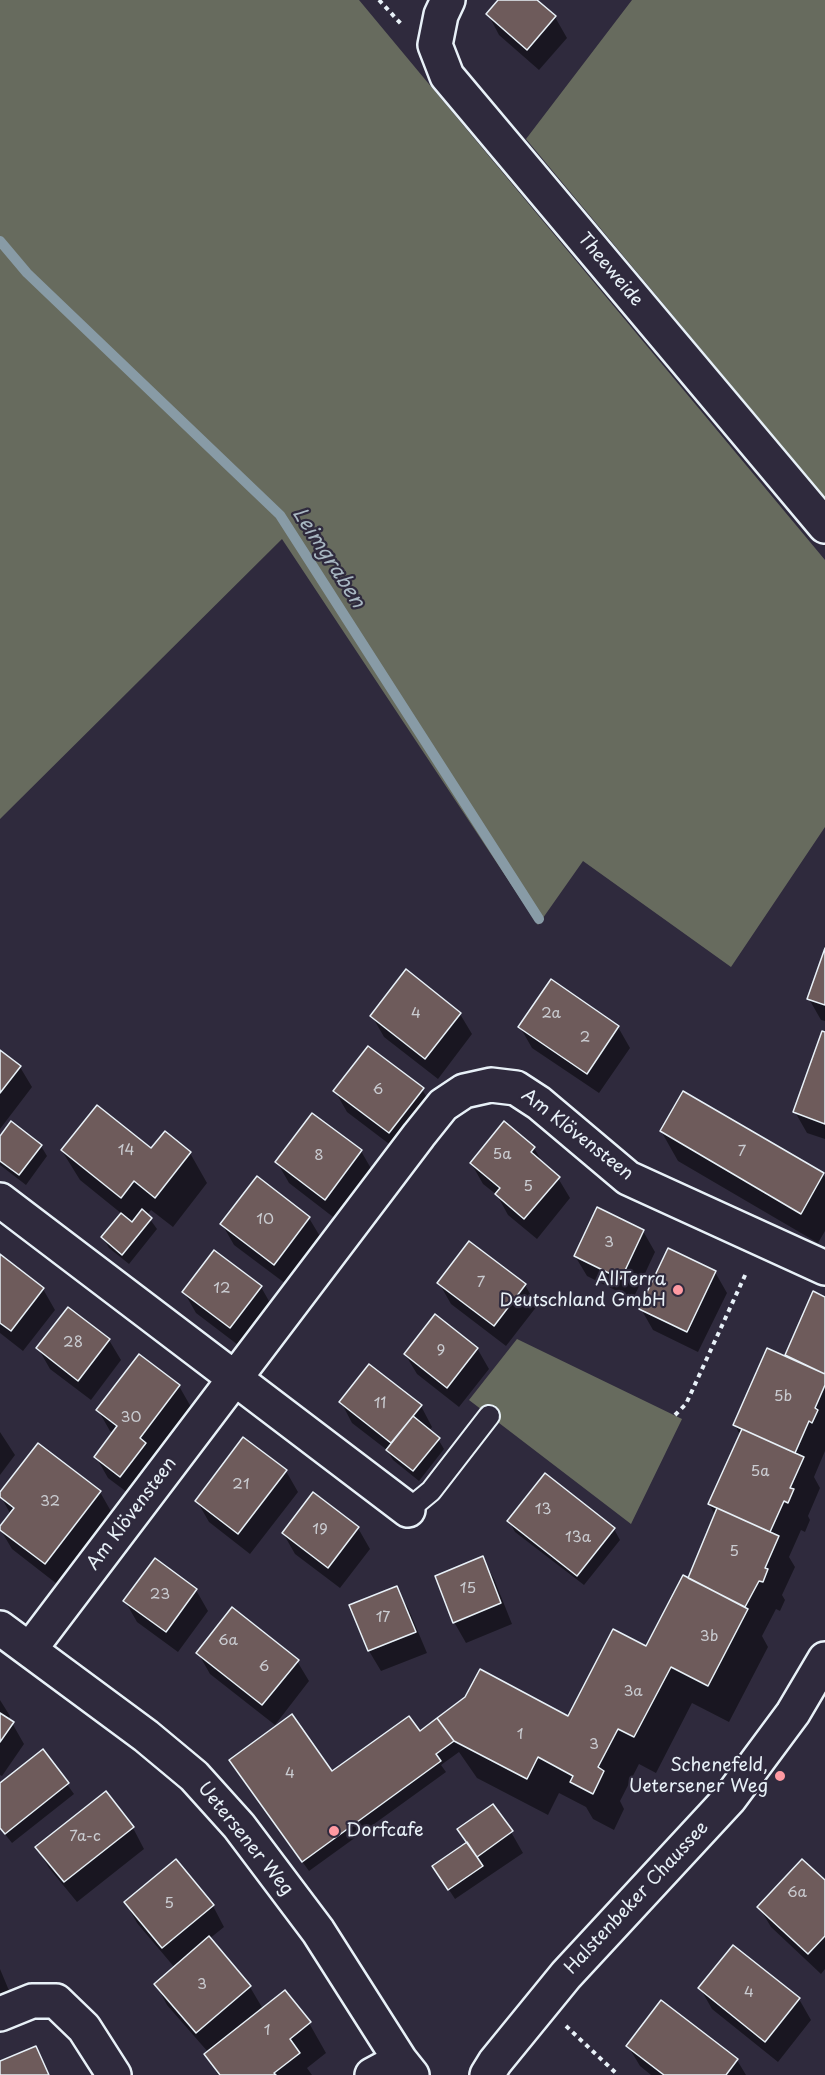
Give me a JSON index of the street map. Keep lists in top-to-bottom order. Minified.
{"streets":{"street":["Theeweide","Am Klövensteen","Uetersener Weg","Halstenbeker Chaussee"]},"crossings":[["Am Klövensteen","Uetersener Weg"]],"water":["Leimgraben"],"places":["AllTerra Deutschland GmbH","Schenefeld, Uetersener Weg","Dorfcafe"],"house_numbers":["4","2a","2","6","14","7","5a","8","5","10","3","7","12","28","9","5b","11","30","5a","21","32","13","19","13a","5","15","23","17","3b","6a","6","3a","1","3","4","7a-c","6a","5","3","4","1"]}
